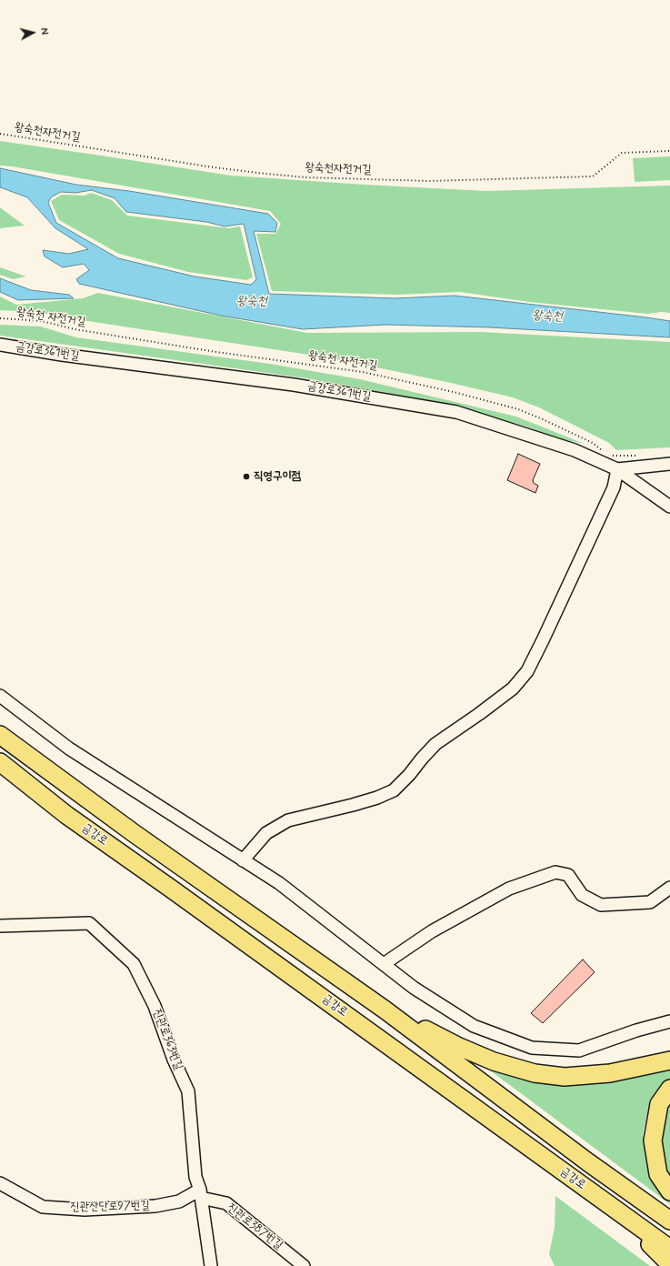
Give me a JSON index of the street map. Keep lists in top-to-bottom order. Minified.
{"streets":{"highway":["금강로"],"street":["금강로361번길","진관로363번길","진관산단로97번길","진관로387번길"],"path":["왕숙천자전거길","왕숙천 자전거길"]},"crossings":[["진관로363번길","진관산단로97번길"],["진관로363번길","진관로387번길"],["진관산단로97번길","진관로387번길"]],"water":["왕숙천"],"places":["직영구이점"],"north":"right"}
